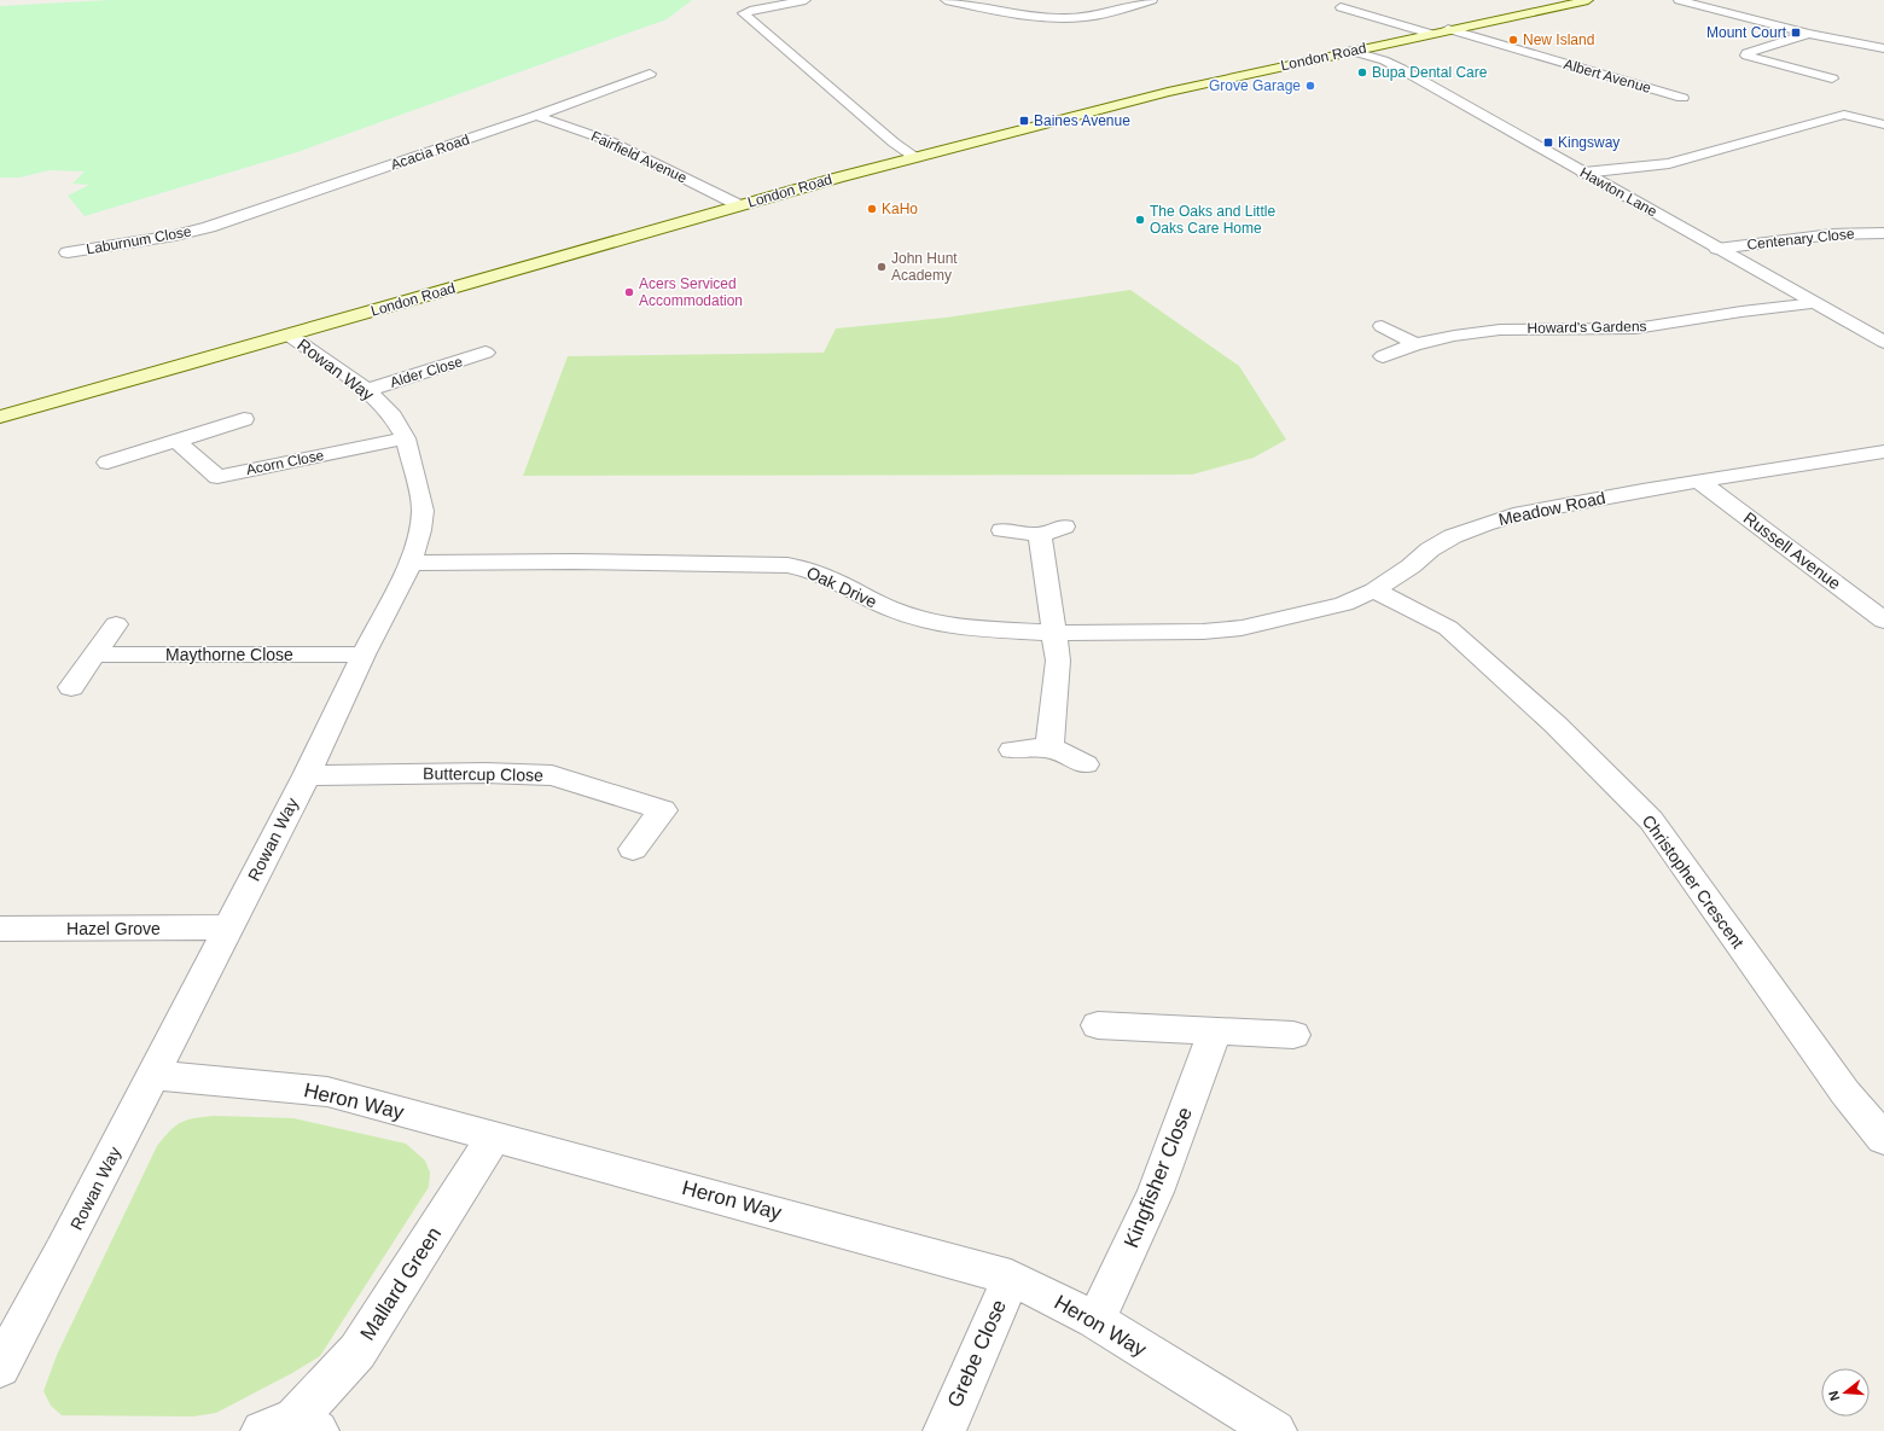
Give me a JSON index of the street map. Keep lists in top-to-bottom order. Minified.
{"streets":{"main road":["London Road"],"street":["Albert Avenue","Acacia Road","Fairfield Avenue","Hawton Lane","Centenary Close","Laburnum Close","Howard's Gardens","Rowan Way","Alder Close","Acorn Close","Meadow Road","Russell Avenue","Oak Drive","Maythorne Close","Buttercup Close","Christopher Crescent","Hazel Grove","Heron Way","Kingfisher Close","Mallard Green","Grebe Close"]},"crossings":[["London Road","Albert Avenue"],["London Road","Fairfield Avenue"],["London Road","Hawton Lane"],["London Road","Rowan Way"],["Acacia Road","Fairfield Avenue"],["Acacia Road","Laburnum Close"],["Hawton Lane","Centenary Close"],["Hawton Lane","Howard's Gardens"],["Rowan Way","Alder Close"],["Rowan Way","Acorn Close"],["Rowan Way","Oak Drive"],["Rowan Way","Maythorne Close"],["Rowan Way","Buttercup Close"],["Rowan Way","Hazel Grove"],["Rowan Way","Heron Way"],["Meadow Road","Russell Avenue"],["Meadow Road","Oak Drive"],["Meadow Road","Christopher Crescent"],["Heron Way","Kingfisher Close"],["Heron Way","Mallard Green"],["Heron Way","Grebe Close"]],"places":{"transit":["Mount Court","Baines Avenue","Kingsway"],"other":["New Island","Bupa Dental Care","Grove Garage","KaHo","The Oaks and Little Oaks Care Home","John Hunt Academy","Acers Serviced Accommodation"]},"north":"left"}
